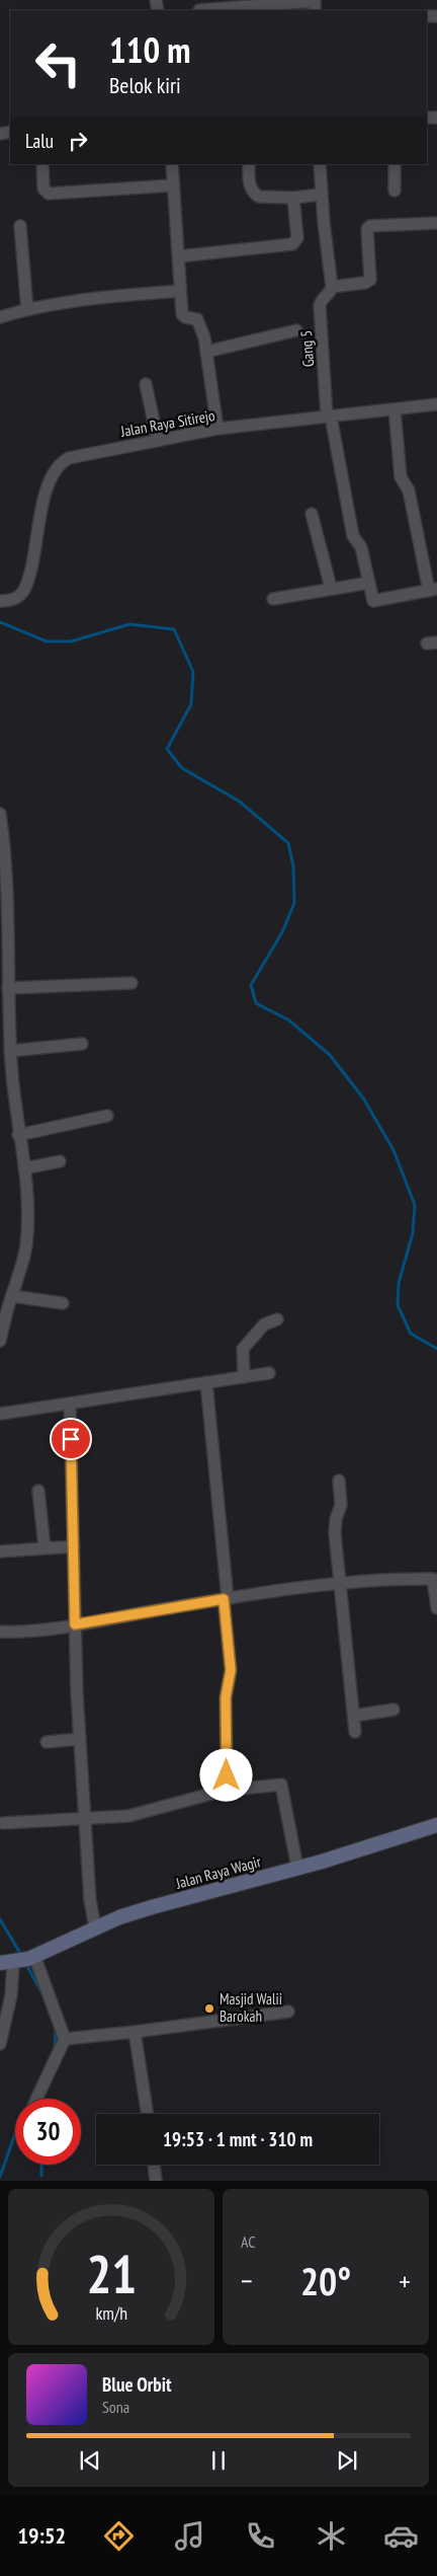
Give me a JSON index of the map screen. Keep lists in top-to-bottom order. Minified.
{"streets":{"main road":["Jalan Raya Wagir"],"street":["Gang 5","Jalan Raya Sitirejo"]},"crossings":[["Gang 5","Jalan Raya Sitirejo"]],"places":["Masjid Walii Barokah"],"page":{"turn":["110 m","Belok kiri"],"then":"Lalu","limit":"30","trip":"19:53 · 1 mnt · 310 m","tile":"AC","heat":["−","20°","+"],"song":["Blue Orbit","Sona"],"tabs":"19:52","gauge":["21","km/h"]}}
